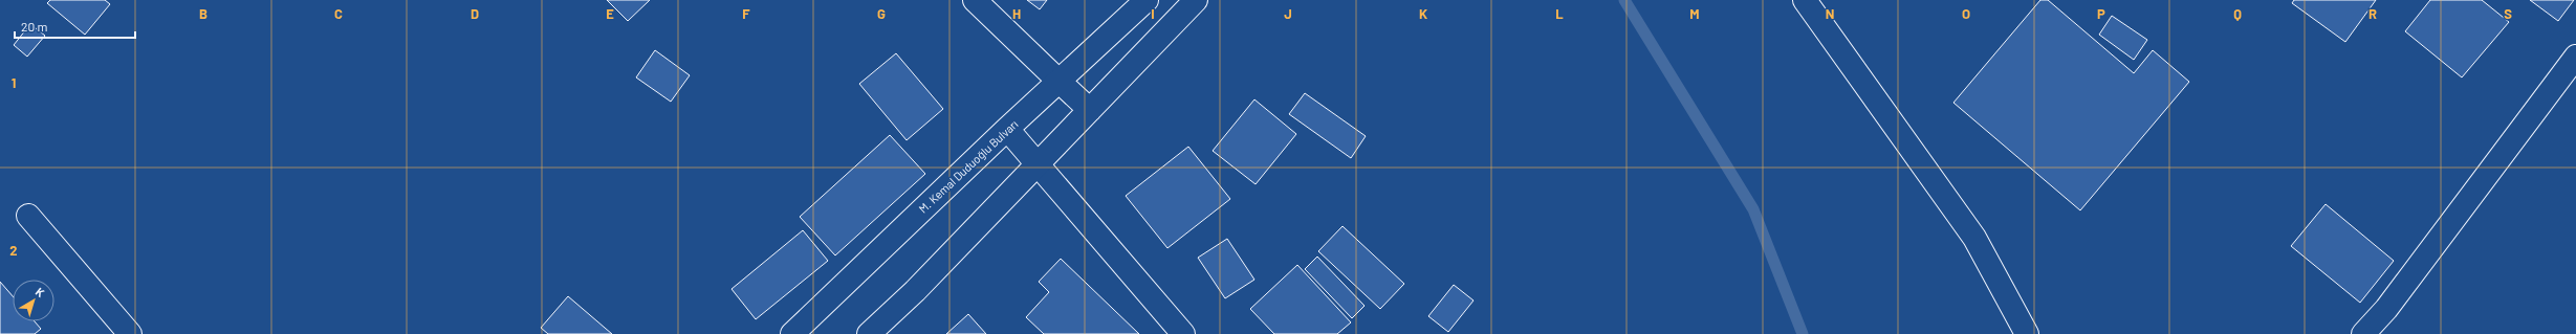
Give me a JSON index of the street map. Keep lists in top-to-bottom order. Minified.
{"streets":{"street":["M. Kemal Duduoğlu Bulvarı"]},"scale_bar":"20 m","north":"top right","grid":{"columns":["B","C","D","E","F","G","H","I","J","K","L","M","N","O","P","Q","R","S"],"rows":["1","2"]}}
